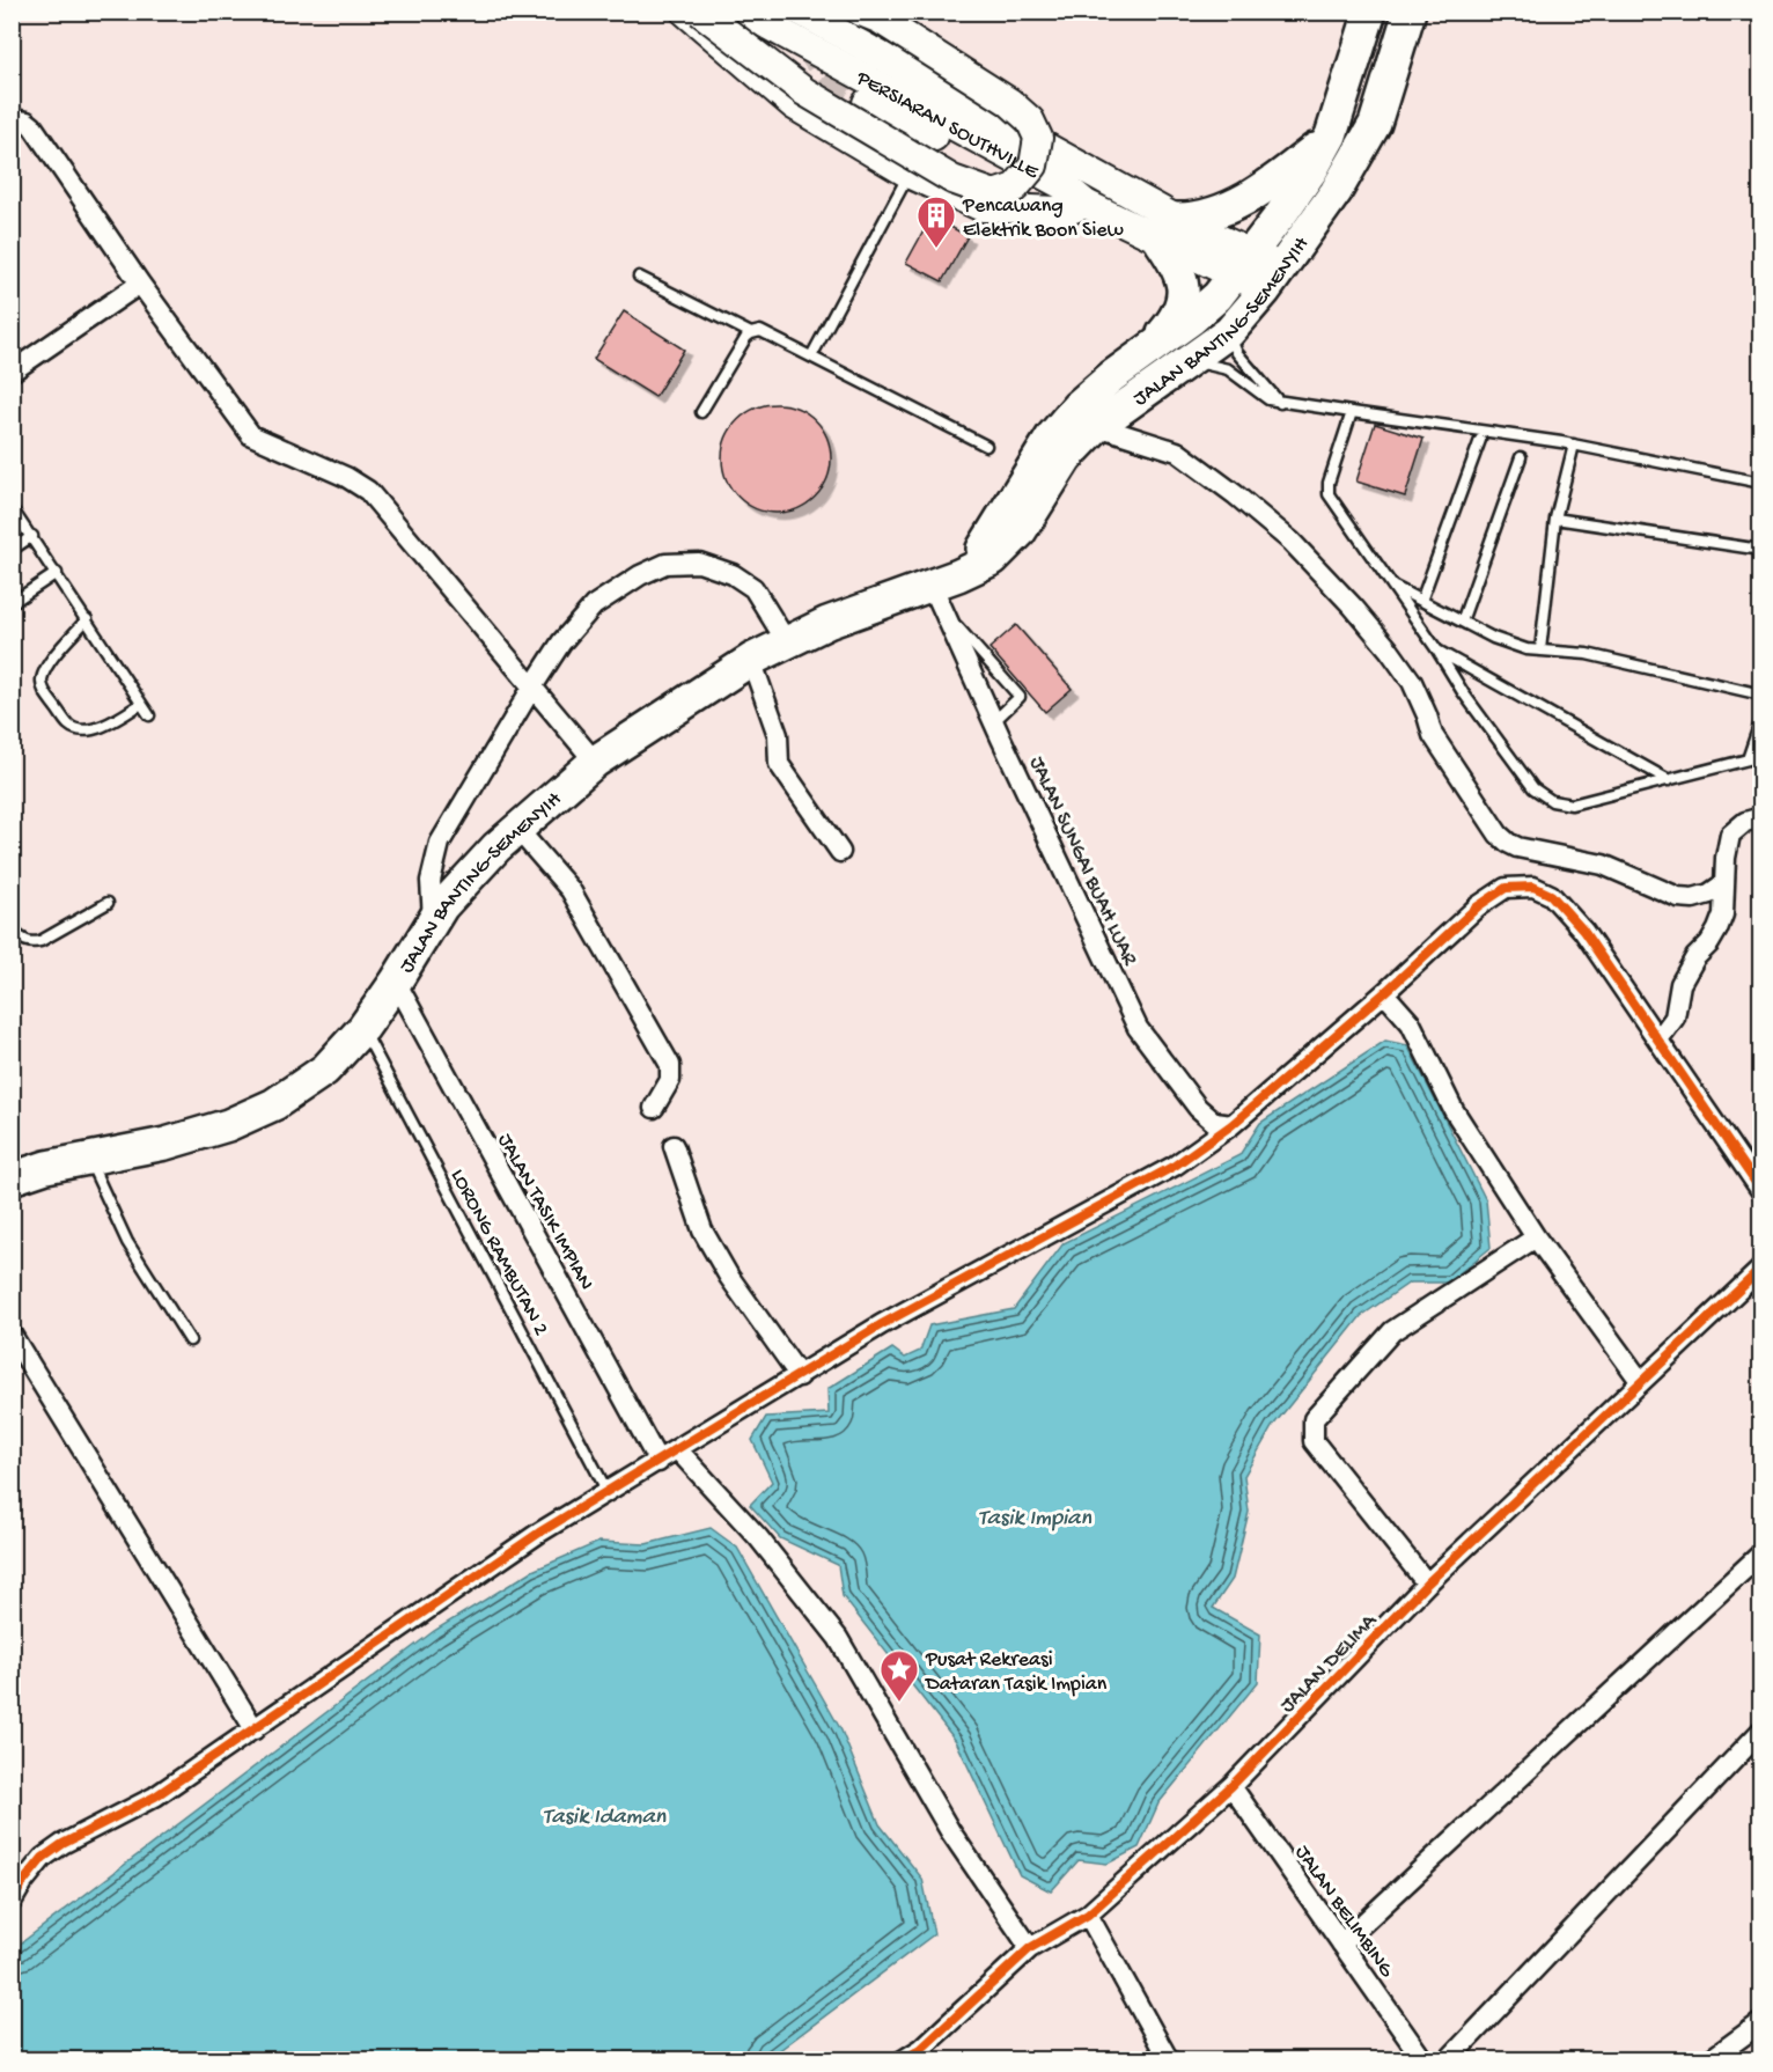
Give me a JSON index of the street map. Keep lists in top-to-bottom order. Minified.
{"streets":{"main road":["PERSIARAN SOUTHVILLE","JALAN BANTING-SEMENYIH"],"street":["JALAN SUNGAI BUAH LUAR","JALAN TASIK IMPIAN","JALAN DELIMA","JALAN BELIMBING"],"lane":["LORONG RAMBUTAN 2"]},"crossings":[["PERSIARAN SOUTHVILLE","JALAN BANTING-SEMENYIH"],["JALAN BANTING-SEMENYIH","JALAN SUNGAI BUAH LUAR"],["JALAN BANTING-SEMENYIH","JALAN TASIK IMPIAN"],["JALAN BANTING-SEMENYIH","LORONG RAMBUTAN 2"],["JALAN DELIMA","JALAN BELIMBING"]],"water":["Tasik Impian","Tasik Idaman"],"places":{"building":["Pencawang Elektrik Boon Siew"],"place":["Pusat Rekreasi Dataran Tasik Impian"]}}
